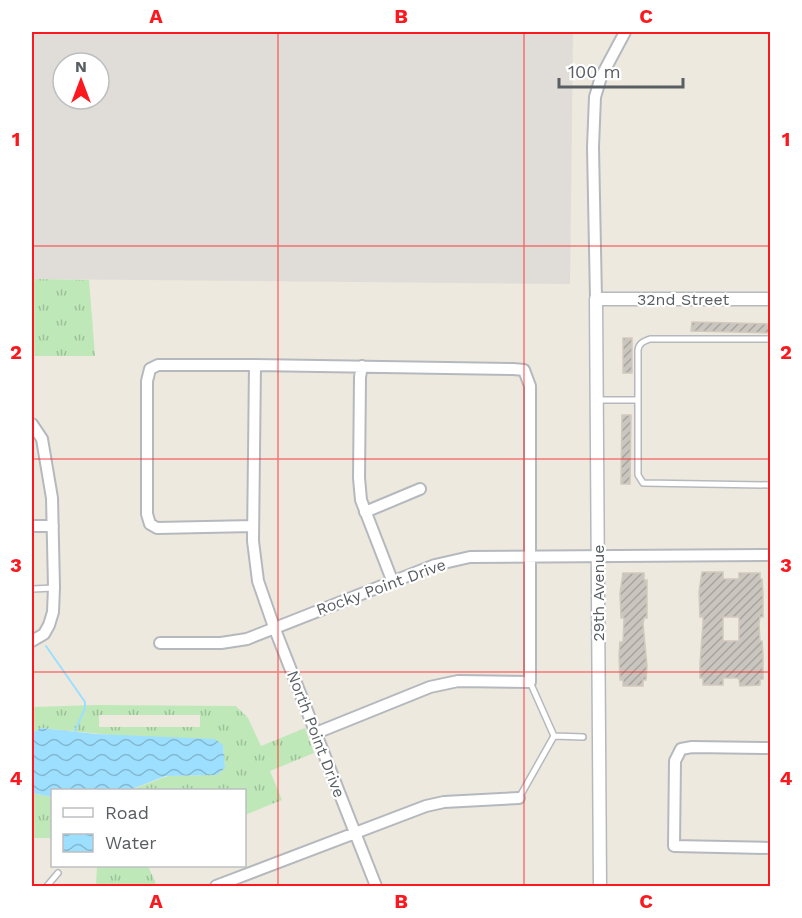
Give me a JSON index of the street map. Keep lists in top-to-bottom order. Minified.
{"streets":{"street":["32nd Street","Rocky Point Drive","29th Avenue","North Point Drive"]},"crossings":[["32nd Street","29th Avenue"],["Rocky Point Drive","29th Avenue"],["Rocky Point Drive","North Point Drive"]],"legend":["Road","Water"],"scale_bar":"100 m","north":"top","grid":{"columns":["A","B","C"],"rows":["1","2","3","4"]}}
